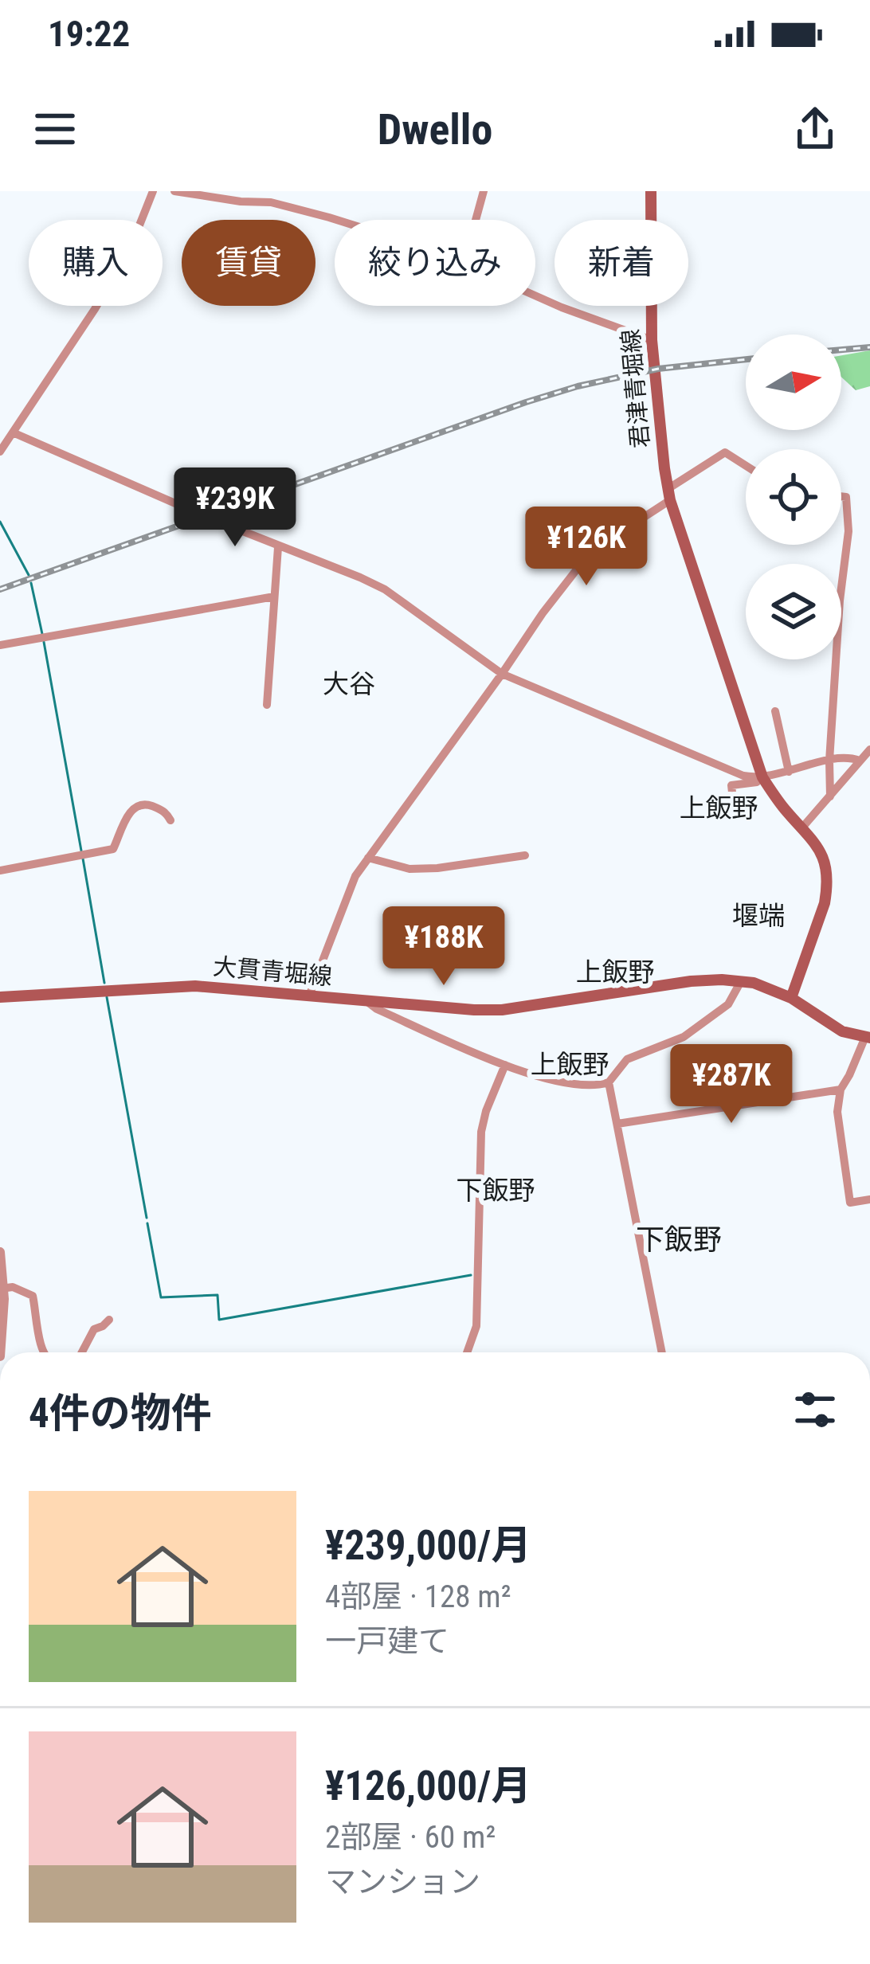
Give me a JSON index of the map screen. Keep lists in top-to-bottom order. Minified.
{"streets":{"main road":["君津青堀線","大貫青堀線"]},"crossings":[["君津青堀線","大貫青堀線"]],"districts":["大谷","上飯野","堰端","上飯野","上飯野","下飯野","下飯野"],"north":"right","page":{"status":"19:22","header":"Dwello","chip":["購入","賃貸","絞り込み","新着"],"price":["¥239K","¥126K","¥188K","¥287K"],"heading":"4件の物件","list":[{"name":"¥239,000/月","note":"4部屋 · 128 m² · 一戸建て"},{"name":"¥126,000/月","note":"2部屋 · 60 m² · マンション"}]}}
